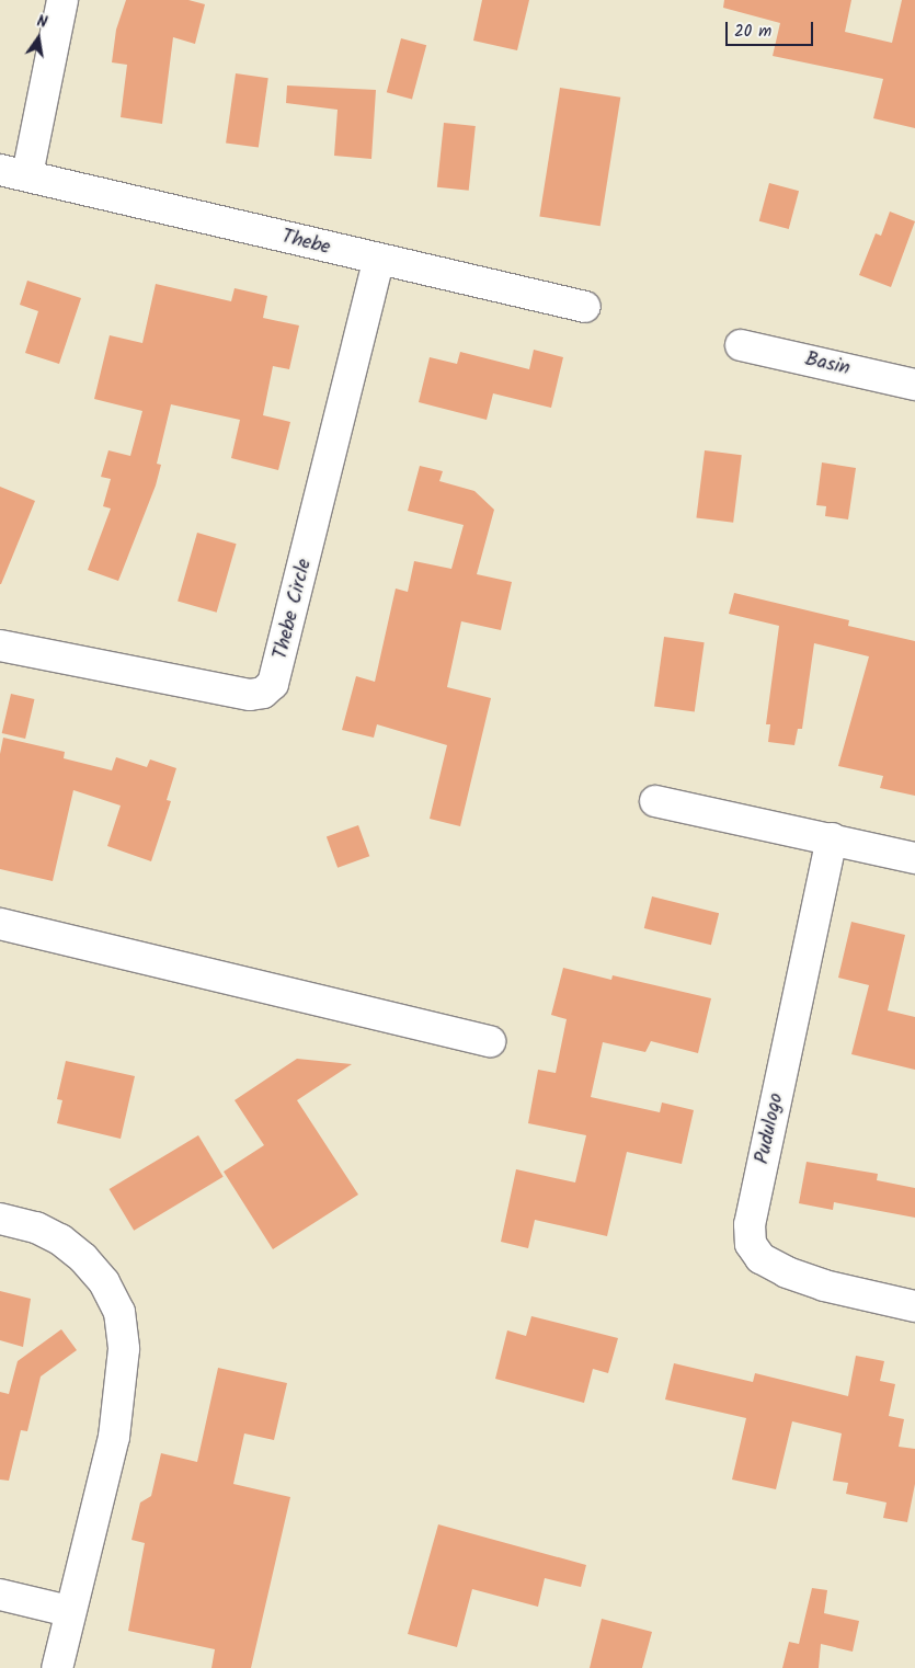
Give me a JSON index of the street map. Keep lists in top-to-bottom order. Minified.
{"streets":{"street":["Thebe","Basin","Thebe Circle","Pudulogo"]},"crossings":[["Thebe","Thebe Circle"]],"scale_bar":"20 m","north":"top"}
